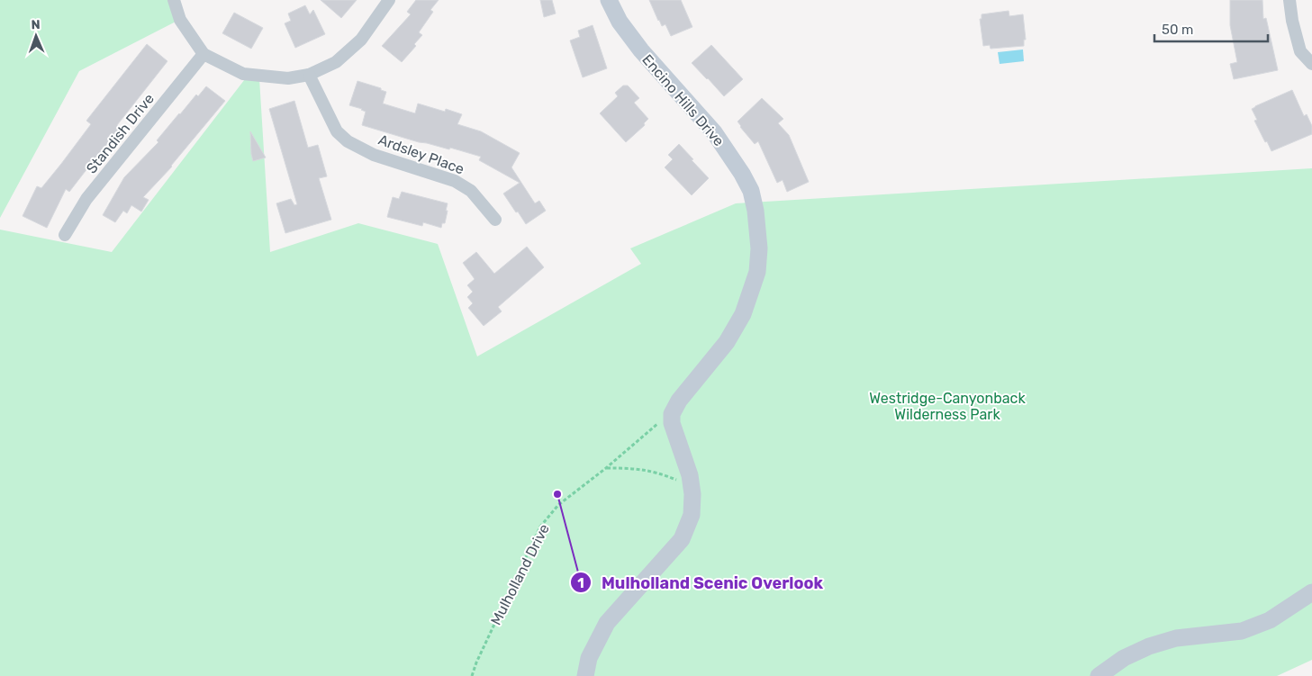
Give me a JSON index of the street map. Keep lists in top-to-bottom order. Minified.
{"streets":{"main road":["Encino Hills Drive"],"street":["Standish Drive","Ardsley Place"],"path":["Mulholland Drive"]},"crossings":[["Encino Hills Drive","Mulholland Drive"]],"parks":["Westridge-Canyonback Wilderness Park"],"places":["Mulholland Scenic Overlook"],"scale_bar":"50 m","north":"top"}
